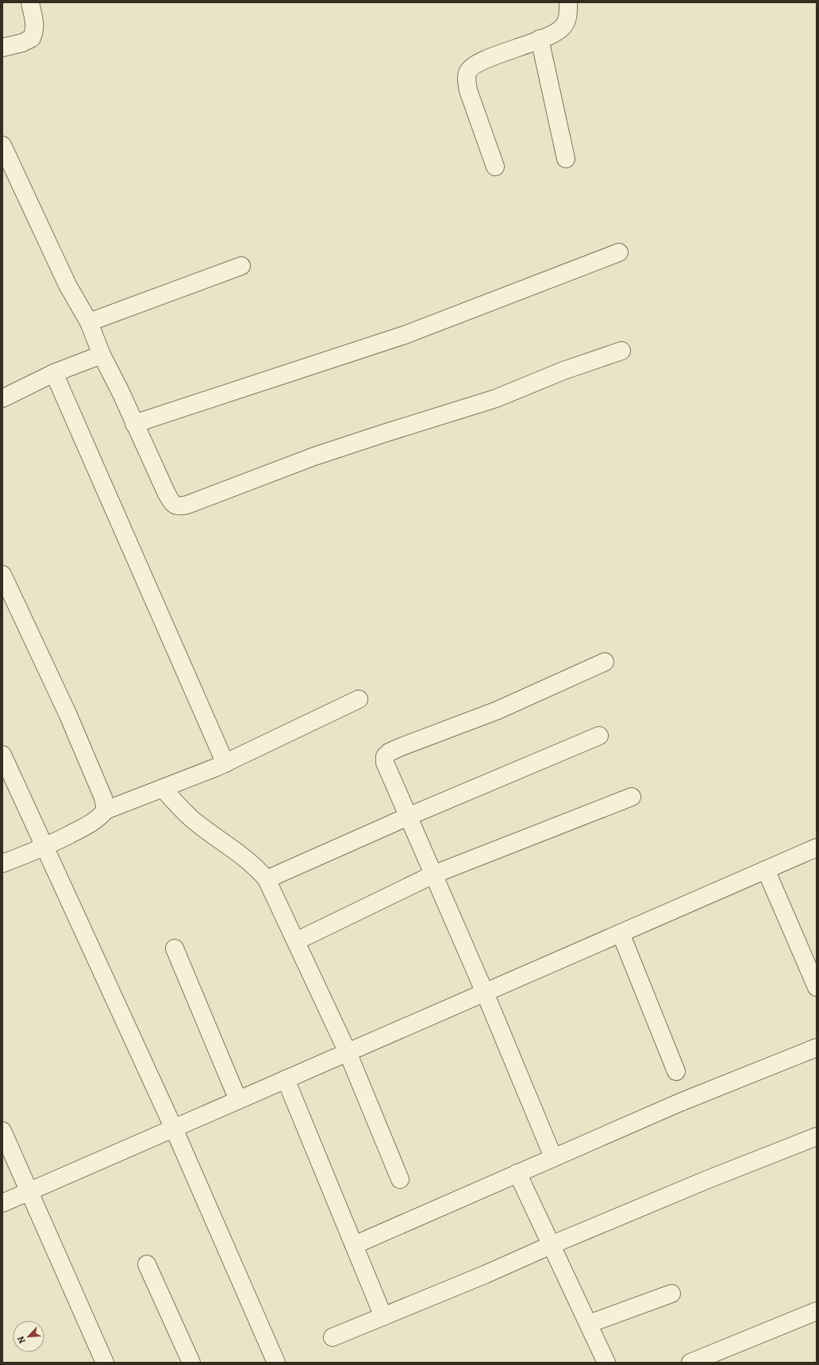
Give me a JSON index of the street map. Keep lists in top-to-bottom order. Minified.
{"north":"bottom left"}
